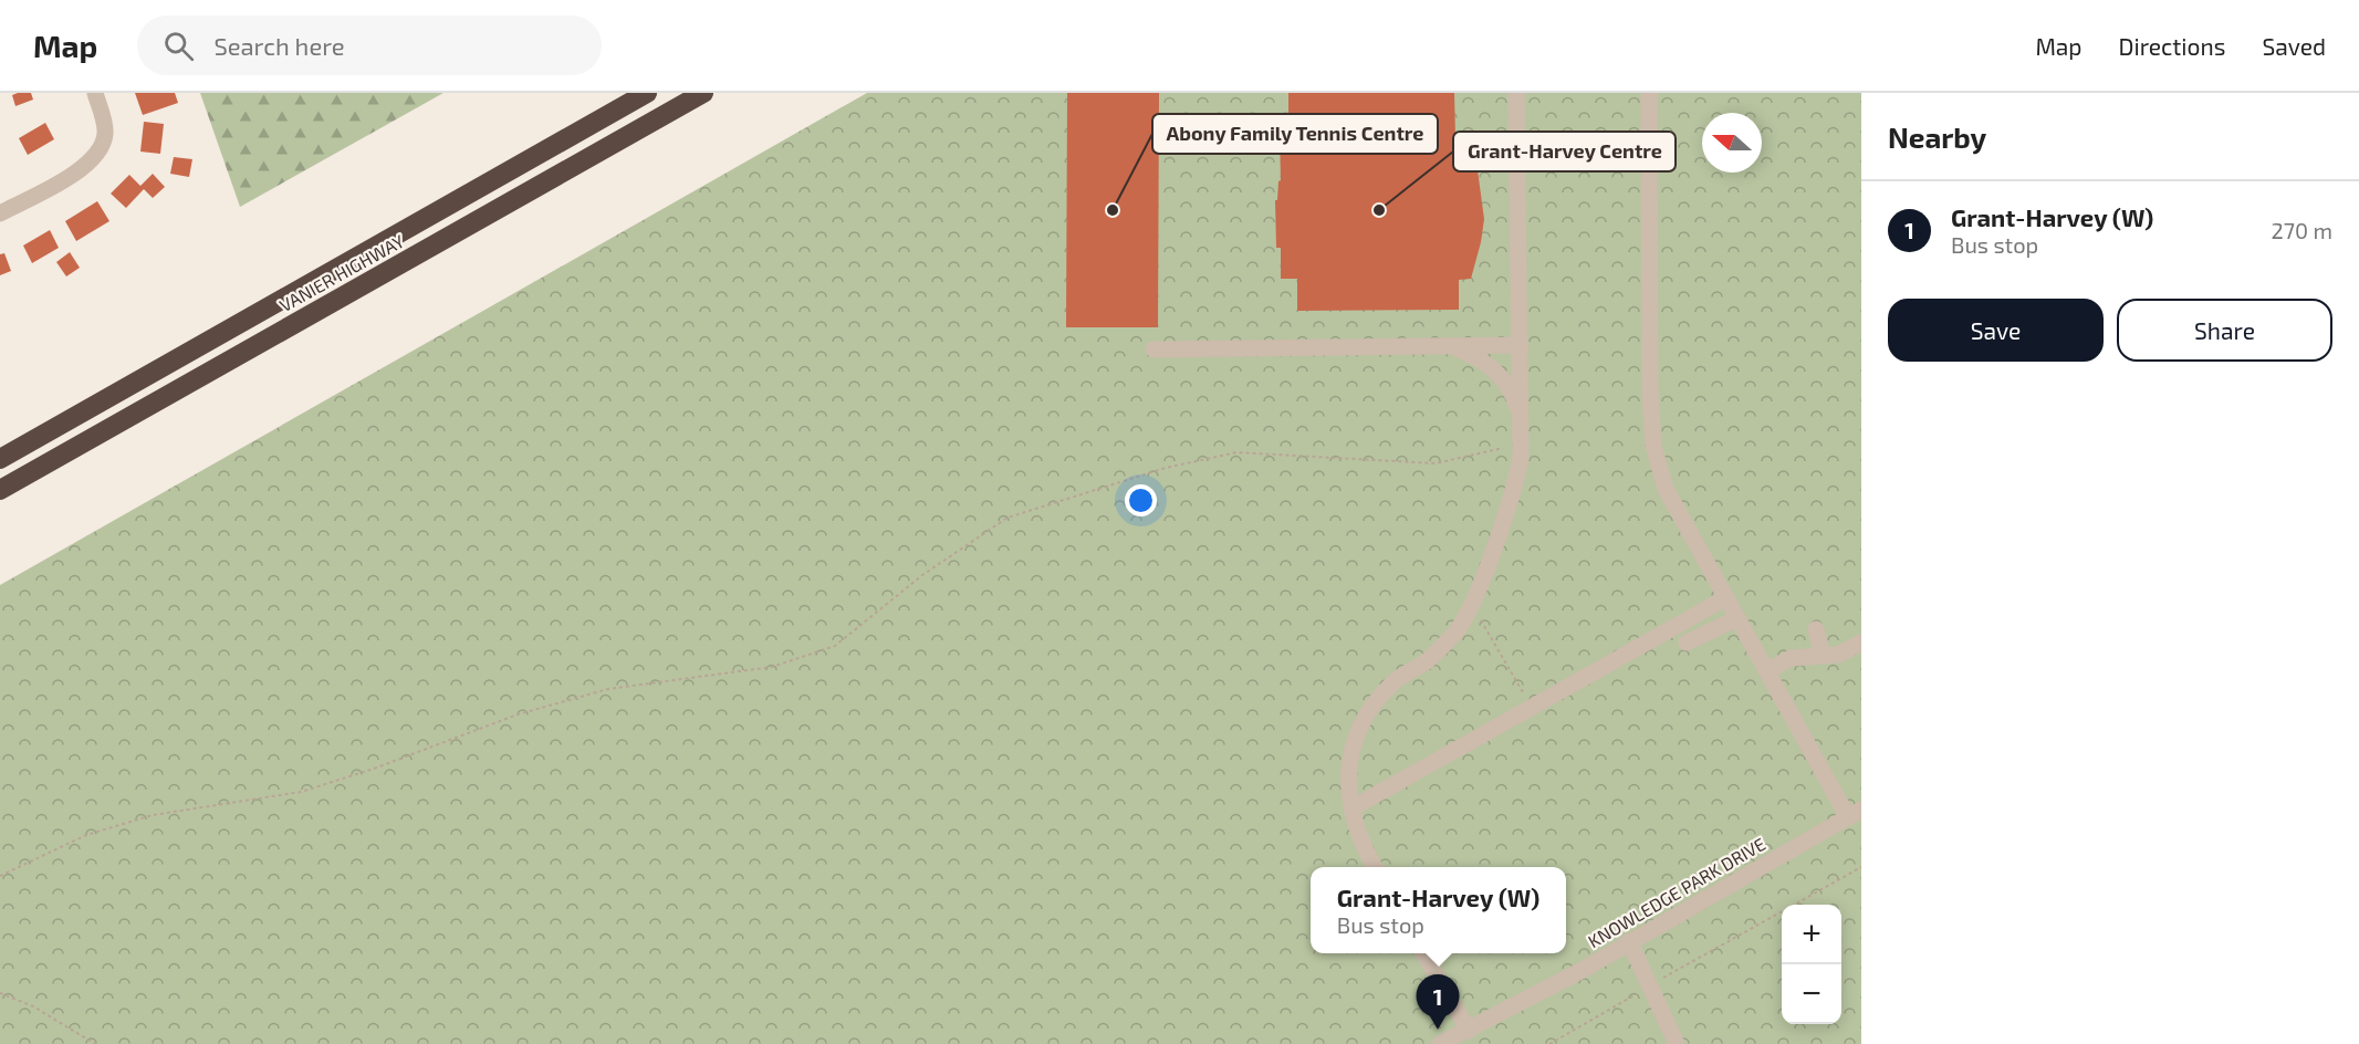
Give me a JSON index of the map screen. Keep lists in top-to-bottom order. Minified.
{"streets":{"highway":["VANIER HIGHWAY"],"street":["KNOWLEDGE PARK DRIVE"]},"places":["Abony Family Tennis Centre","Grant-Harvey Centre"],"north":"left","page":{"header":"Map","search":"Search here","nav":["Map","Directions","Saved"],"heading":"Nearby","list":[{"mark":"1","name":"Grant-Harvey (W)","note":"Bus stop","value":"270 m"}],"buttons":["Save","Share"],"popup":["Grant-Harvey (W)","Bus stop"],"map_buttons":["+","−"],"pins":"1"}}
